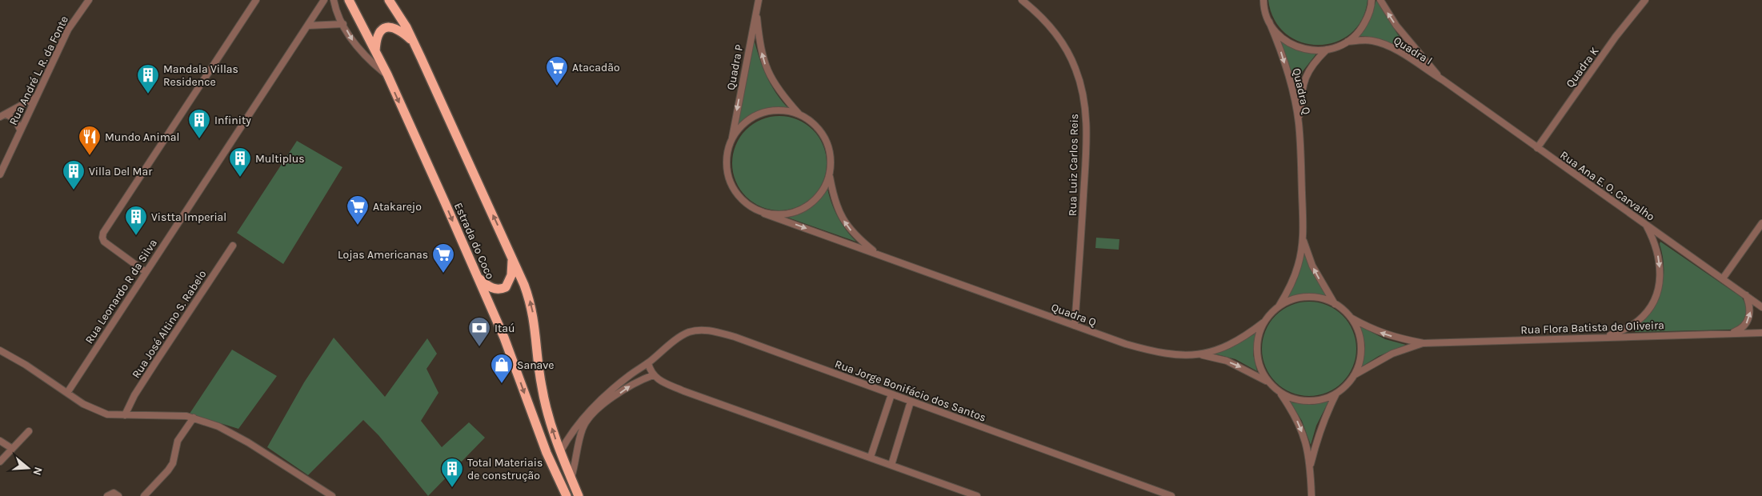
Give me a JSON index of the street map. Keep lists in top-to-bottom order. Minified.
{"streets":{"highway":["Estrada do Coco"],"street":["Quadra l","Quadra P","Quadra K","Rua André L. R. da Fonte","Quadra Q","Rua Luiz Carlos Reis","Rua Ana E. O. Carvalho","Rua Leonardo R da Silva","Rua José Altino S. Rabelo","Rua Flora Batista de Oliveira","Rua Jorge Bonifácio dos Santos"]},"crossings":[["Quadra l","Rua Ana E. O. Carvalho"],["Quadra K","Rua Ana E. O. Carvalho"],["Quadra Q","Rua Luiz Carlos Reis"],["Quadra Q","Rua Flora Batista de Oliveira"]],"one_way":["Quadra P"],"places":{"supermarket":["Atacadão","Atakarejo","Lojas Americanas"],"building":["Mandala Villas Residence","Infinity","Multiplus","Villa Del Mar","Vistta Imperial","Total Materiais de construção"],"restaurant":["Mundo Animal"],"bank":["Itaú"],"shop":["Sanave"]},"north":"right"}
